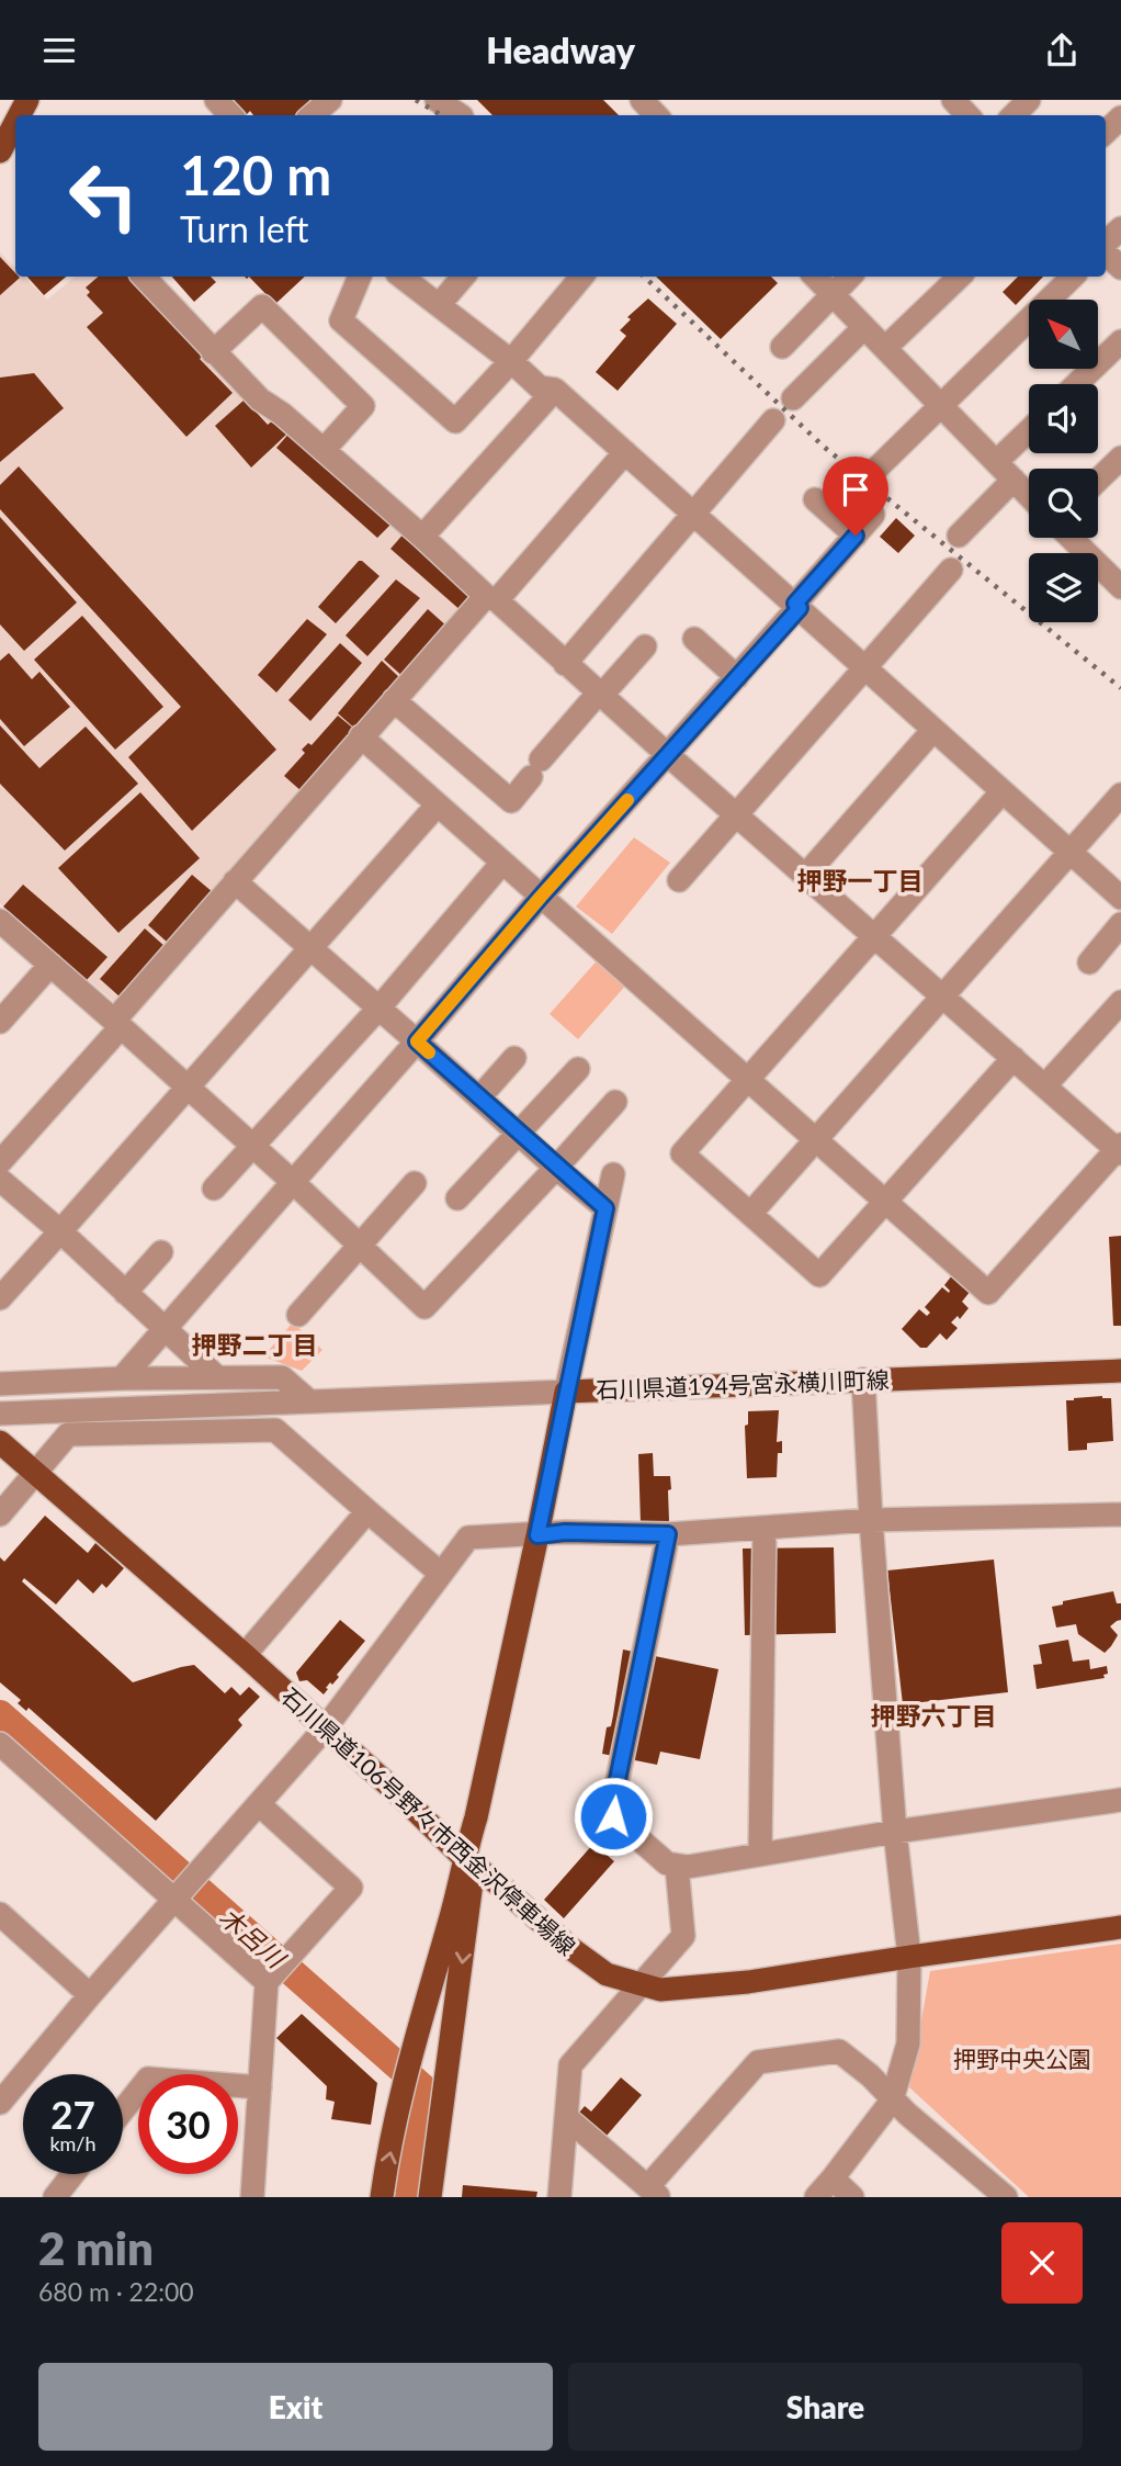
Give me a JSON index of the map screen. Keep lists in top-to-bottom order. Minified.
{"streets":{"main road":["石川県道194号宮永横川町線","石川県道106号野々市西金沢停車場線"]},"crossings":[["石川県道194号宮永横川町線","石川県道106号野々市西金沢停車場線"]],"districts":["押野一丁目","押野二丁目","押野六丁目"],"water":["木呂川"],"parks":["押野中央公園"],"north":"top left","page":{"header":"Headway","turn":["120 m","Turn left"],"speed":"27 km/h","limit":"30","heading":["2 min","680 m · 22:00"],"buttons":["Exit","Share"]}}
